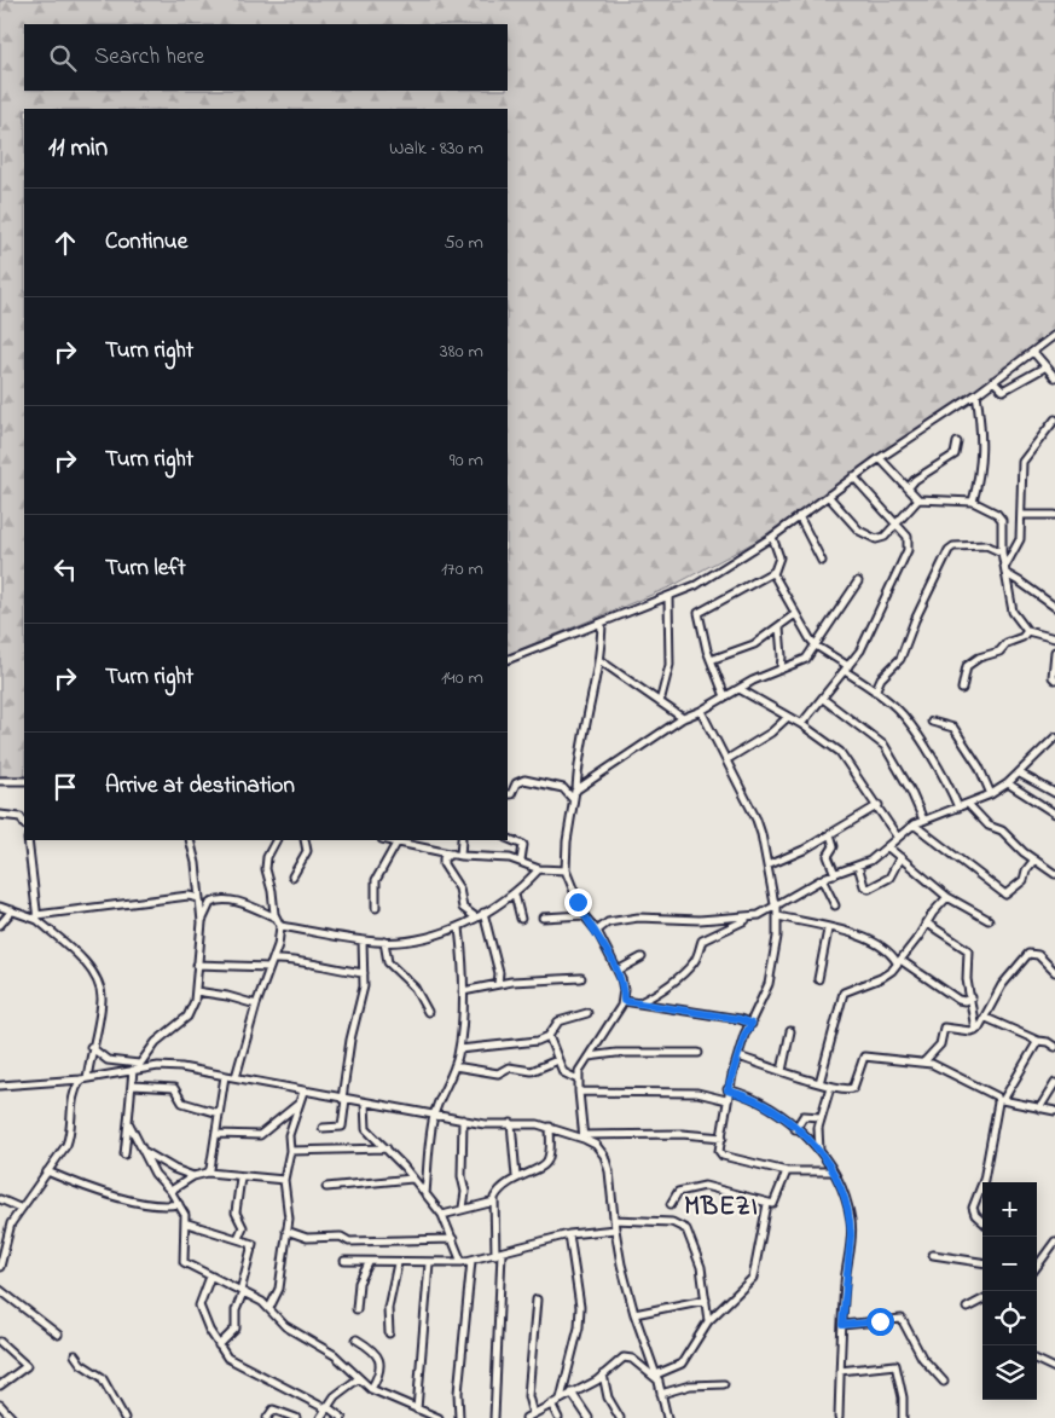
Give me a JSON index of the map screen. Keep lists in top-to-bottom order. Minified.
{"districts":["MBEZI"],"page":{"search":"Search here","heading":["11 min","Walk · 830 m"],"list":[["Continue","50 m"],["Turn right","380 m"],["Turn right","90 m"],["Turn left","170 m"],["Turn right","140 m"],"Arrive at destination"],"map_buttons":["+","−"]}}
